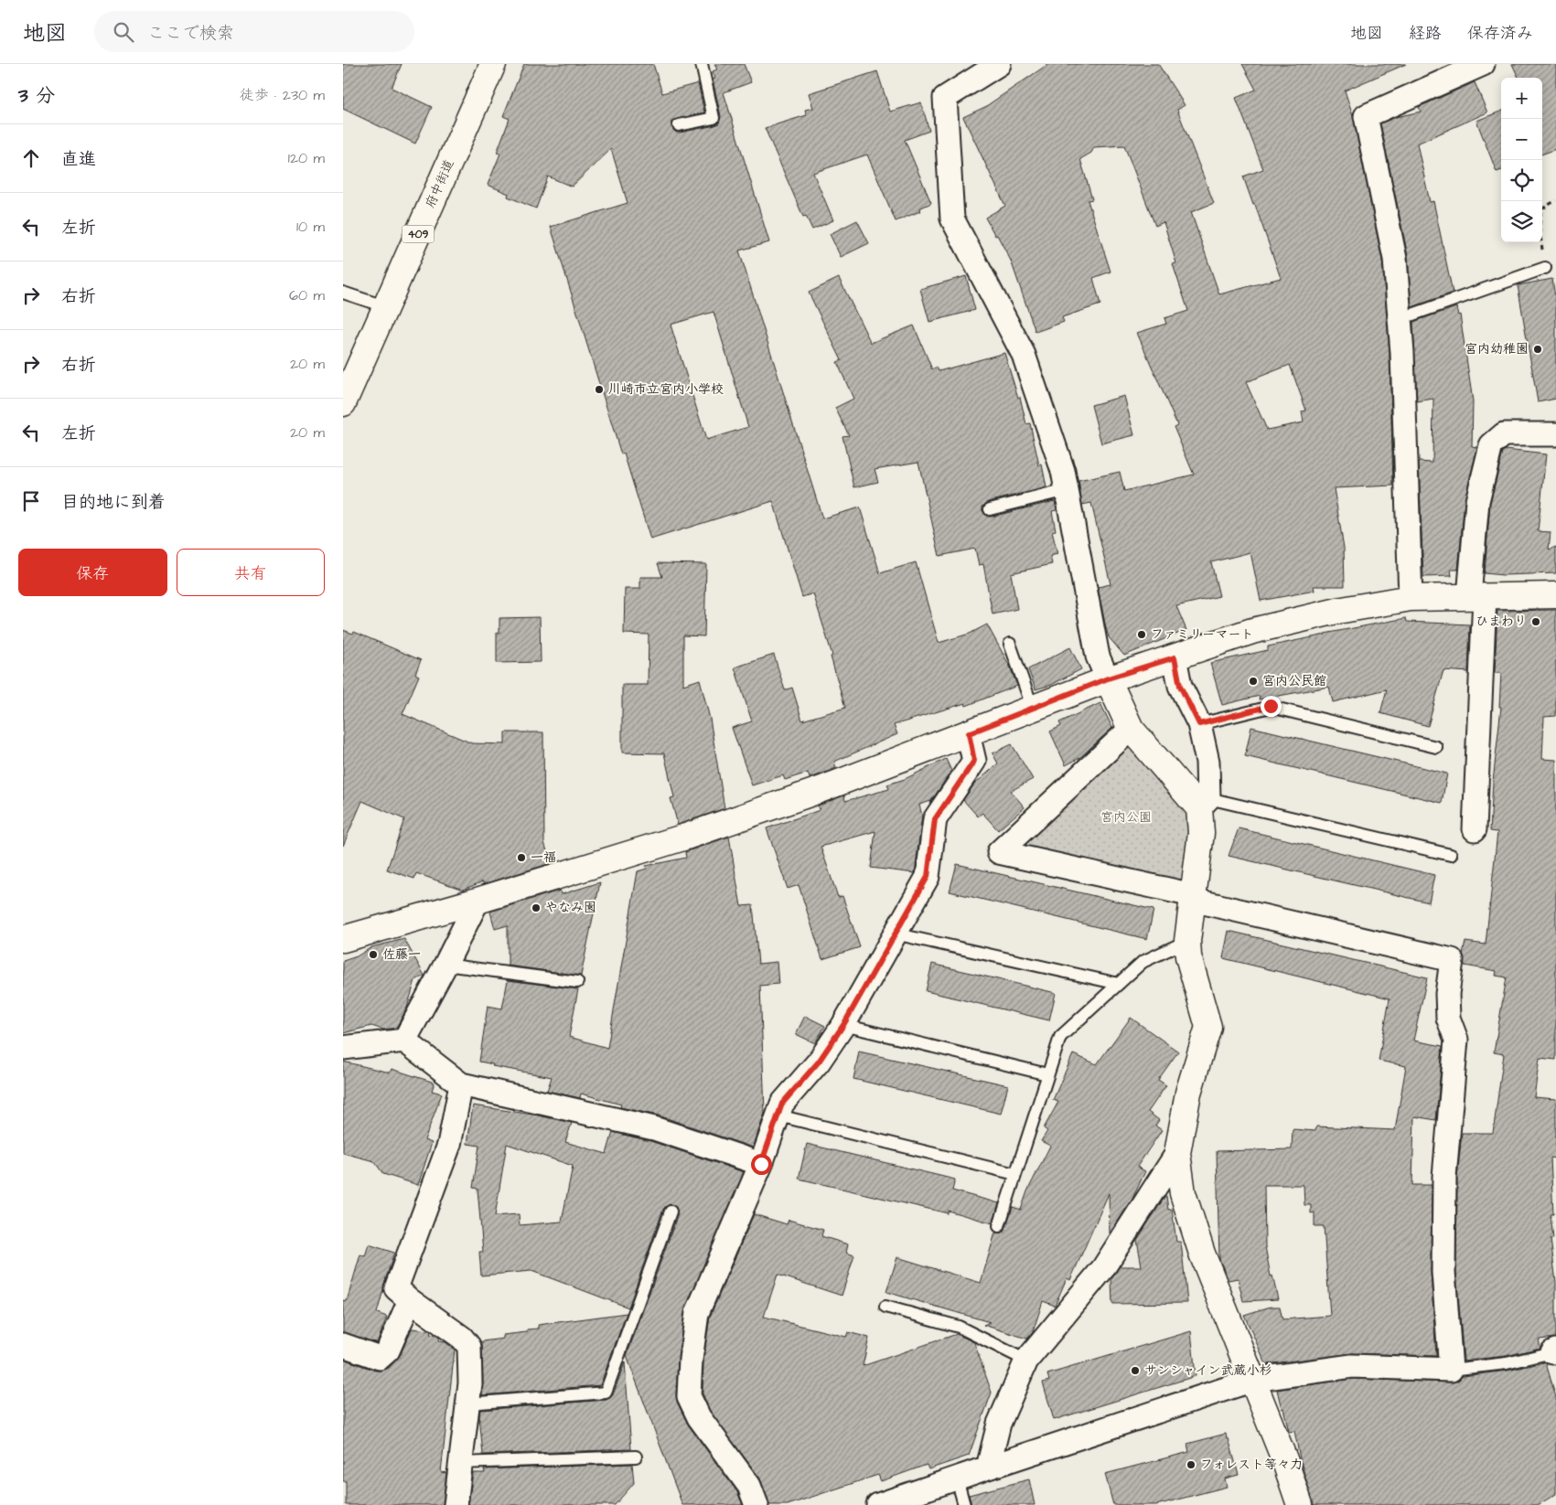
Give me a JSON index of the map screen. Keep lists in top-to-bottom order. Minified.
{"streets":{"main road":["府中街道","409"]},"parks":["宮内公園"],"places":["宮内幼稚園","川崎市立宮内小学校","ひまわり","ファミリーマート","宮内公民館","一福","やなみ園","佐藤一","サンシャイン武蔵小杉","フォレスト等々力"],"page":{"header":"地図","search":"ここで検索","nav":["地図","経路","保存済み"],"heading":["3 分","徒歩 · 230 m"],"map_buttons":["+","−"],"list":[["直進","120 m"],["左折","10 m"],["右折","60 m"],["右折","20 m"],["左折","20 m"],"目的地に到着"],"buttons":["保存","共有"]}}
